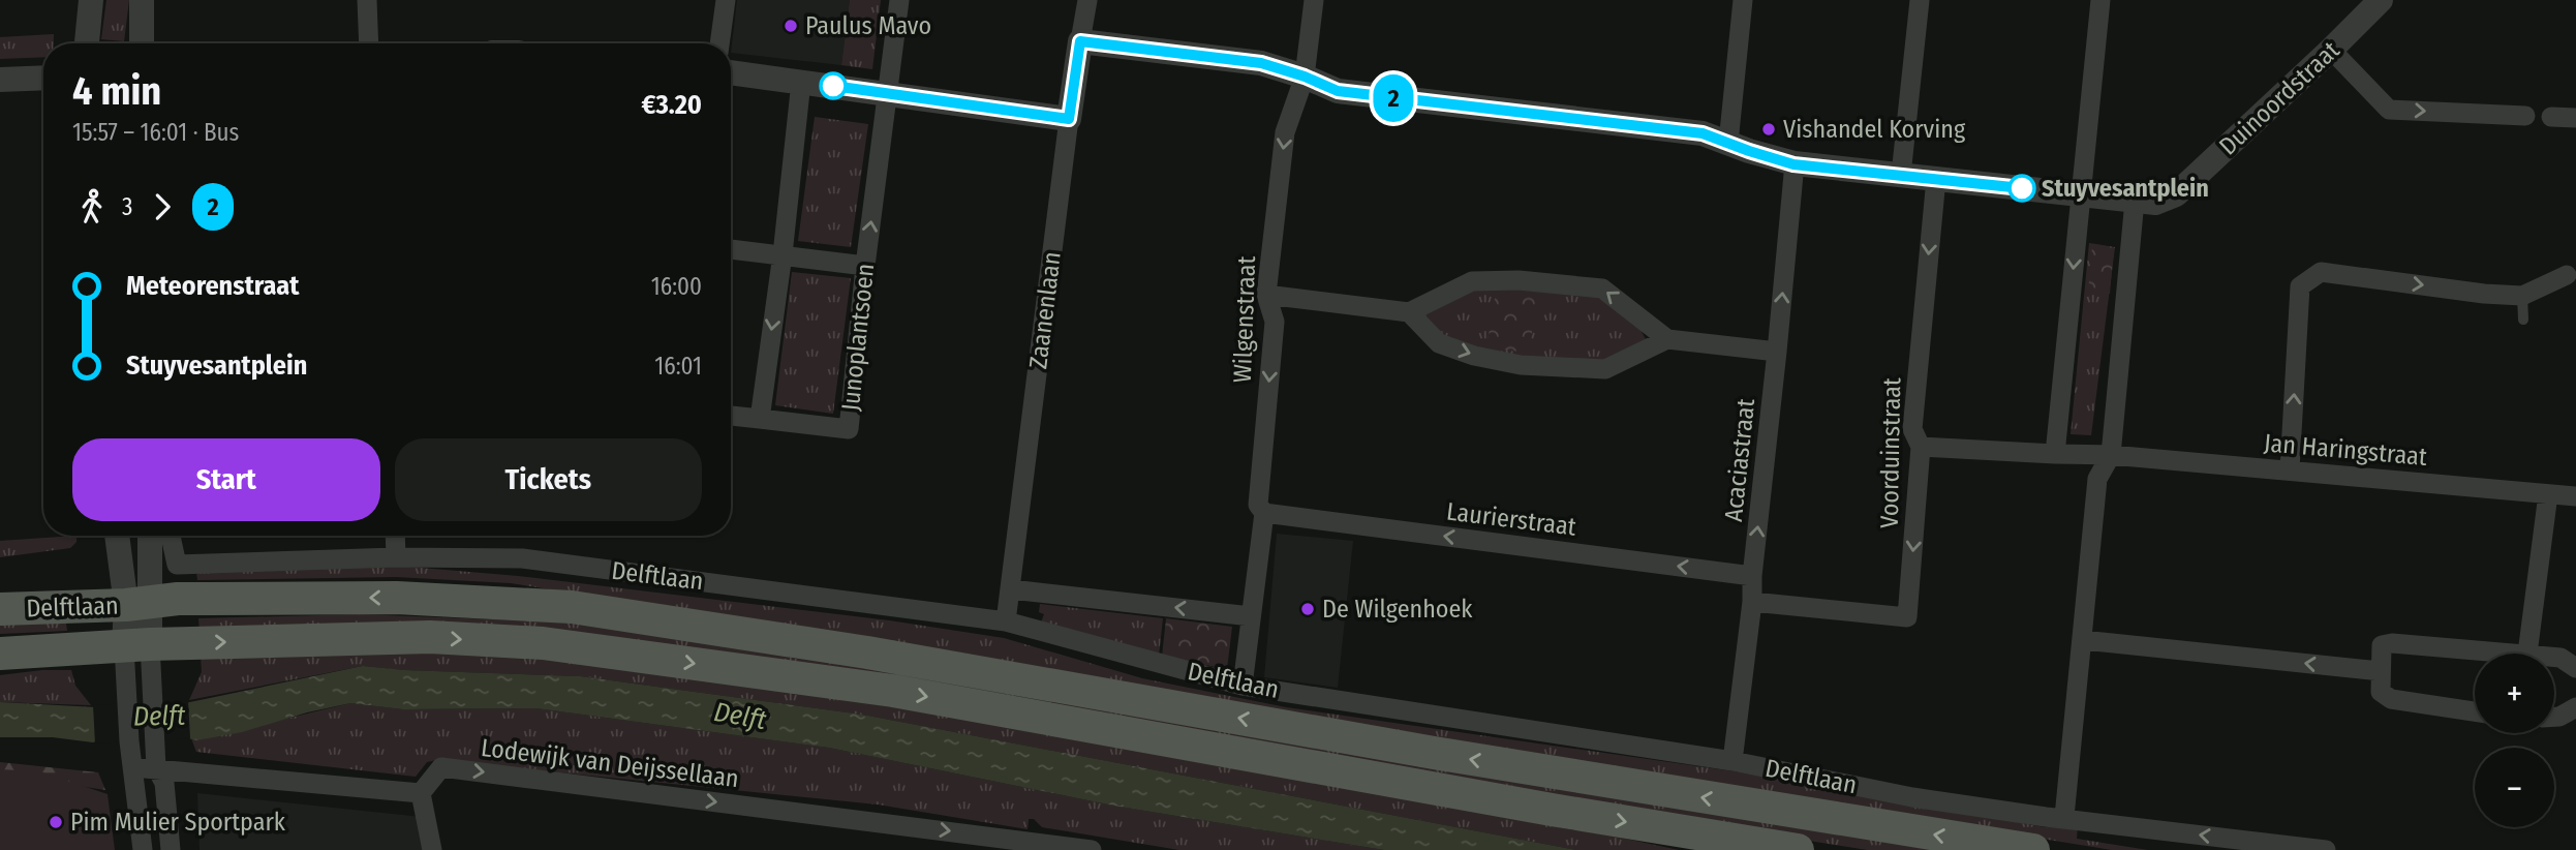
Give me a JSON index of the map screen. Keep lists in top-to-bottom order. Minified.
{"streets":{"main road":["Delftlaan"],"street":["Duinoordstraat","Zaanenlaan","Wilgenstraat","Junoplantsoen","Jan Haringstraat","Voorduinstraat","Acaciastraat","Laurierstraat","Lodewijk van Deijssellaan"]},"crossings":[["Zaanenlaan","Delftlaan"],["Wilgenstraat","Laurierstraat"],["Wilgenstraat","Delftlaan"],["Jan Haringstraat","Voorduinstraat"],["Voorduinstraat","Acaciastraat"],["Acaciastraat","Laurierstraat"],["Acaciastraat","Delftlaan"]],"one_way":["Wilgenstraat","Acaciastraat","Laurierstraat","Lodewijk van Deijssellaan"],"water":["Delft"],"places":["Paulus Mavo","Vishandel Korving","Stuyvesantplein","De Wilgenhoek","Pim Mulier Sportpark"],"lines":["bus line 2"],"page":{"on_map":"2","heading":["4 min","15:57 – 16:01 · Bus","€3.20"],"legs":["3","2"],"list":[{"name":"Meteorenstraat","value":"16:00"},{"name":"Stuyvesantplein","value":"16:01"}],"buttons":["Start","Tickets"],"map_buttons":["+","−"]}}
